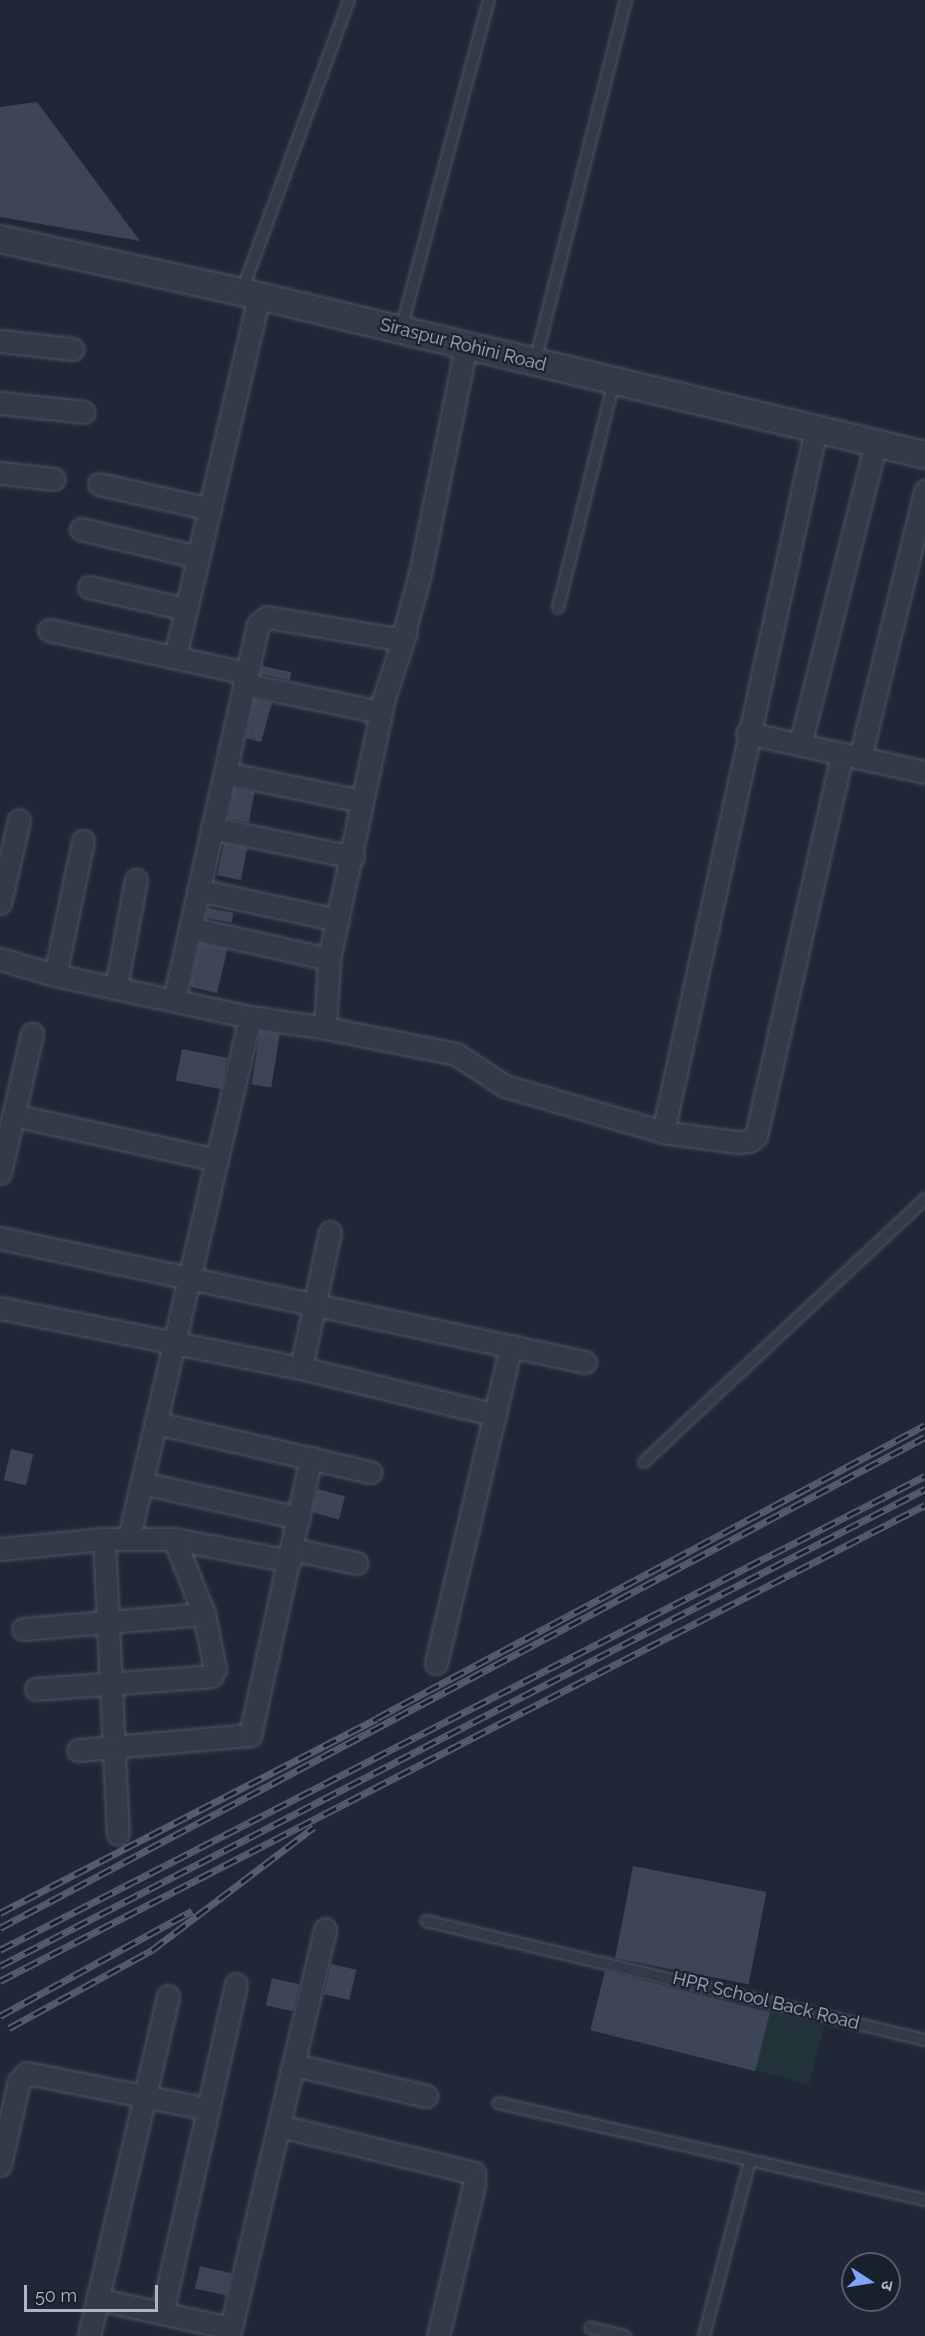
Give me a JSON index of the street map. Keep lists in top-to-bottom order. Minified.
{"streets":{"street":["Siraspur Rohini Road"],"lane":["HPR School Back Road"]},"scale_bar":"50 m","north":"right"}
